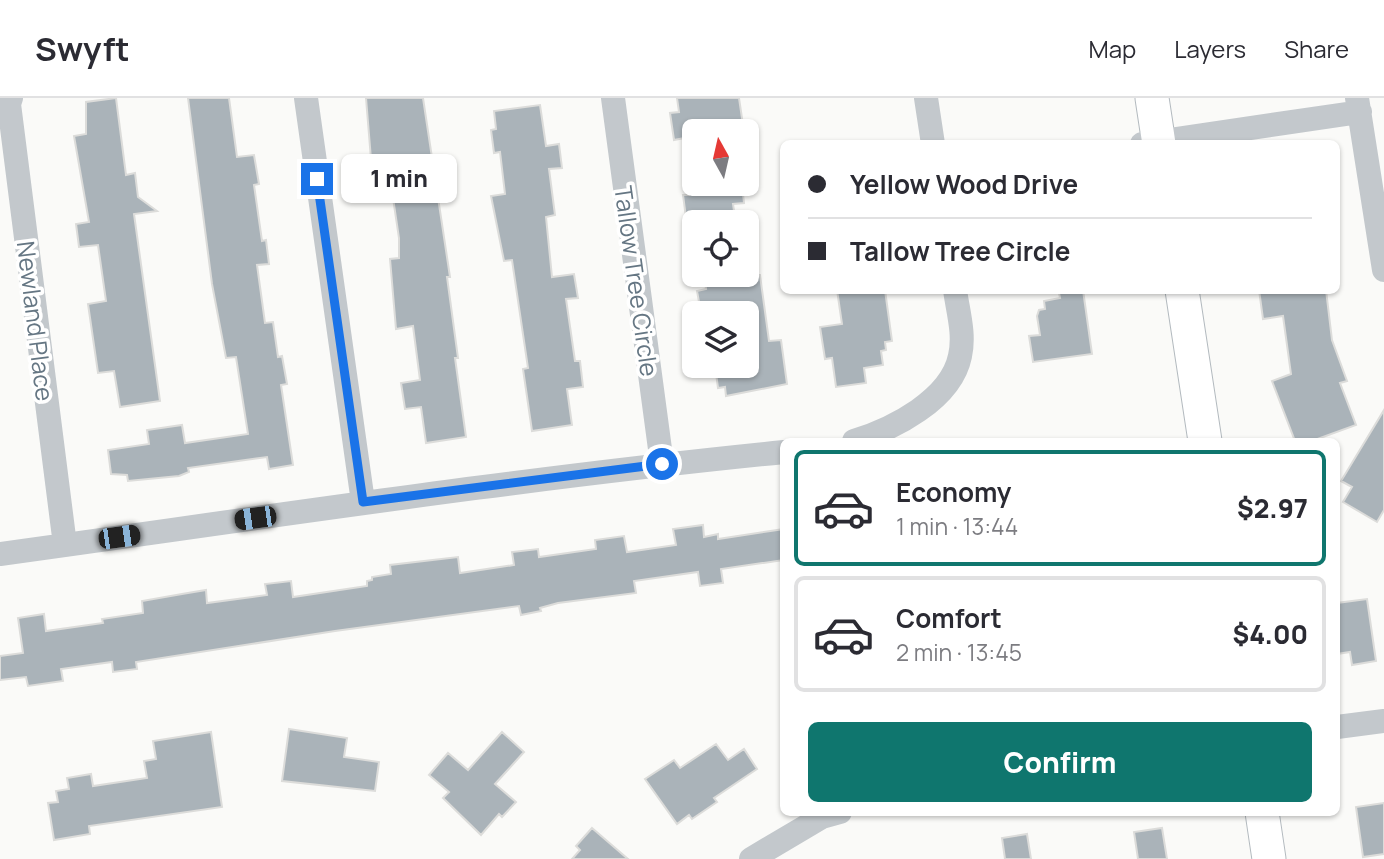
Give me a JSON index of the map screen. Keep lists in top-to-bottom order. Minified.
{"streets":{"street":["Tallow Tree Circle","Newland Place"]},"north":"top","page":{"header":"Swyft","nav":["Map","Layers","Share"],"banner":["Yellow Wood Drive","Tallow Tree Circle"],"bubble":"1 min","list":[{"name":"Economy","note":"1 min · 13:44","value":"$2.97"},{"name":"Comfort","note":"2 min · 13:45","value":"$4.00"}],"buttons":"Confirm"}}
